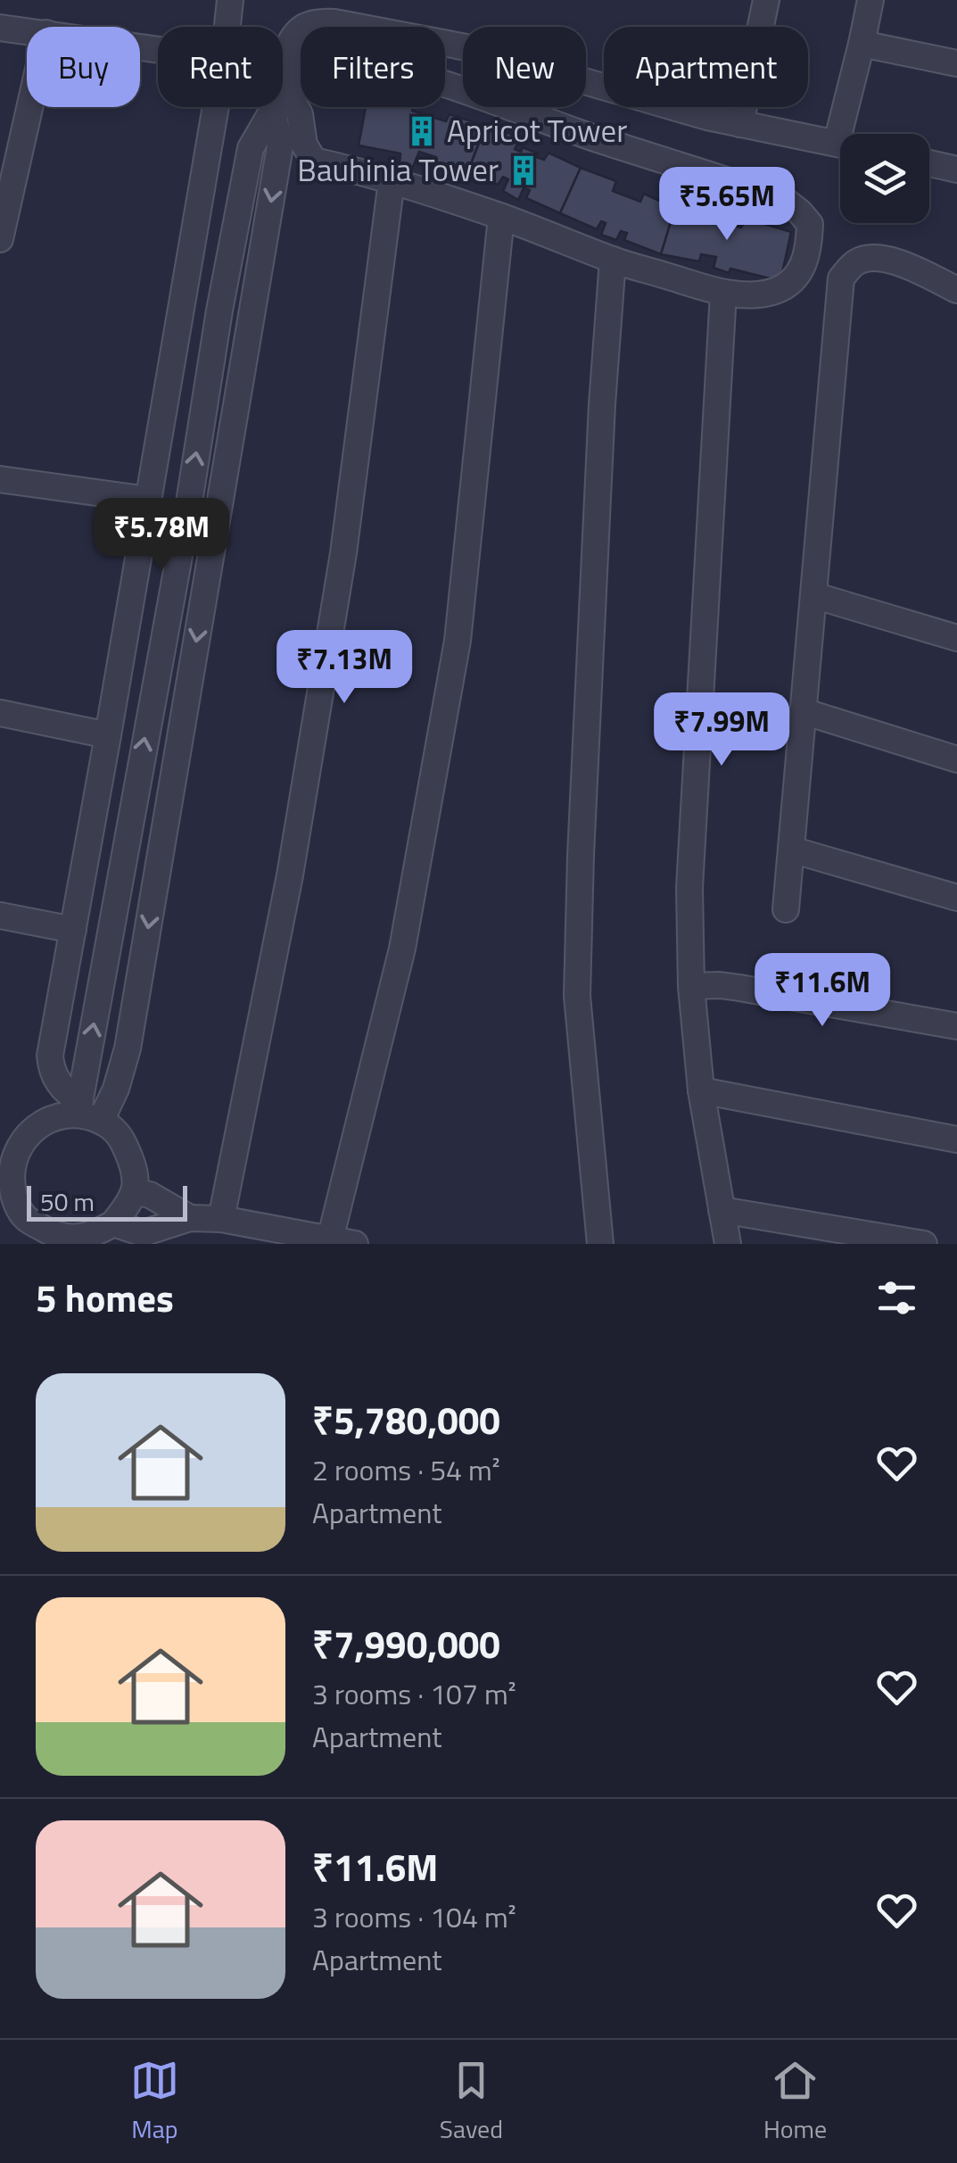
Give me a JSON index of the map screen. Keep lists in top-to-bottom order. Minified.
{"places":{"building":["Apricot Tower","Bauhinia Tower"]},"scale_bar":"50 m","page":{"chip":["Buy","Rent","Filters","New","Apartment"],"price":["₹5.65M","₹5.78M","₹7.13M","₹7.99M","₹11.6M"],"scale":"50 m","heading":"5 homes","list":[{"name":"₹5,780,000","note":"2 rooms · 54 m² · Apartment"},{"name":"₹7,990,000","note":"3 rooms · 107 m² · Apartment"},{"name":"₹11.6M","note":"3 rooms · 104 m² · Apartment"}],"tabs":["Map","Saved","Home"]}}
